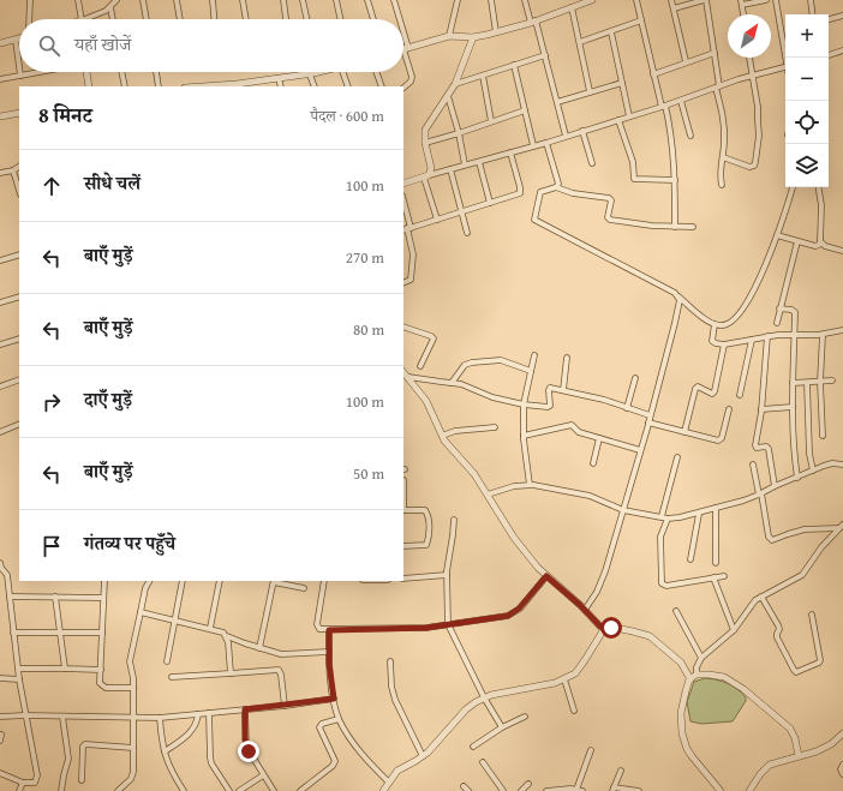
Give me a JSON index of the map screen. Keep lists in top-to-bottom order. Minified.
{"north":"top right","page":{"map_buttons":["+","−"],"search":"यहाँ खोजें","heading":["8 मिनट","पैदल · 600 m"],"list":[["सीधे चलें","100 m"],["बाएँ मुड़ें","270 m"],["बाएँ मुड़ें","80 m"],["दाएँ मुड़ें","100 m"],["बाएँ मुड़ें","50 m"],"गंतव्य पर पहुँचे"]}}
